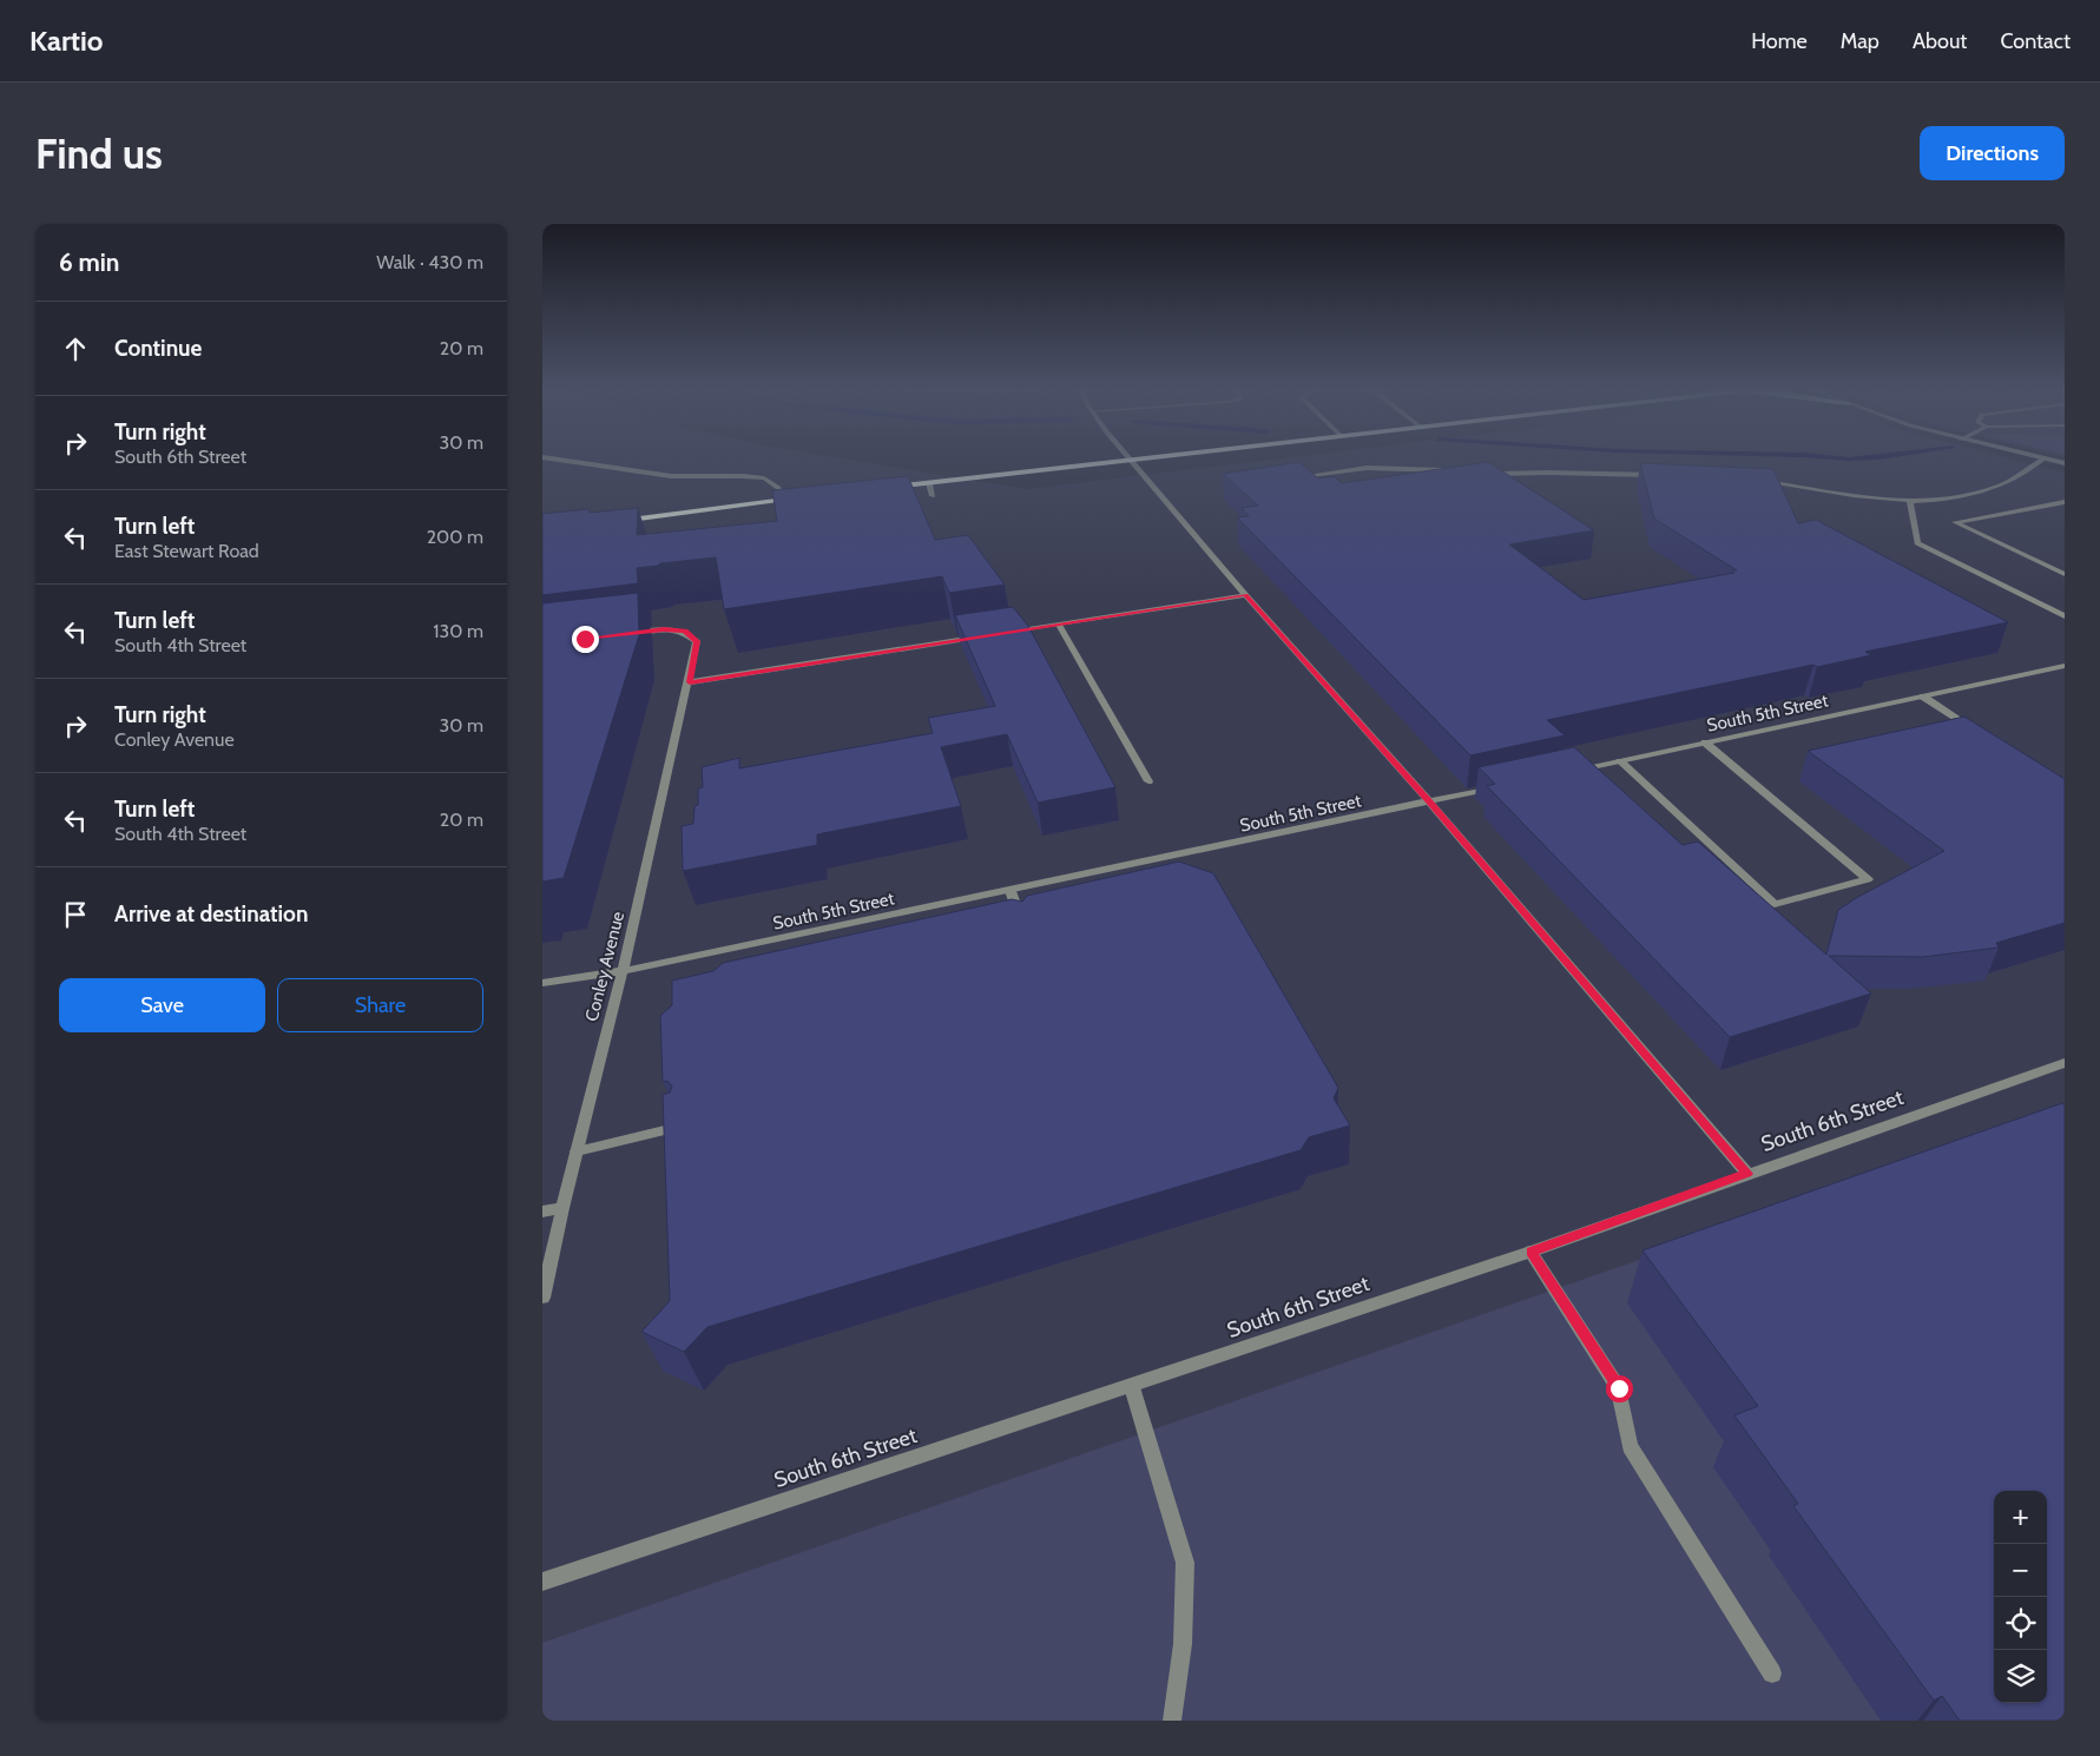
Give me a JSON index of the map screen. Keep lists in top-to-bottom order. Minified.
{"streets":{"street":["South 5th Street","Conley Avenue","South 6th Street"]},"crossings":[["South 5th Street","Conley Avenue"]],"page":{"header":"Kartio","nav":["Home","Map","About","Contact"],"buttons":["Directions",["Save","Share"]],"title":"Find us","heading":["6 min","Walk · 430 m"],"list":[["Continue","20 m"],["Turn right","South 6th Street","30 m"],["Turn left","East Stewart Road","200 m"],["Turn left","South 4th Street","130 m"],["Turn right","Conley Avenue","30 m"],["Turn left","South 4th Street","20 m"],"Arrive at destination"],"map_buttons":["+","−"]}}
